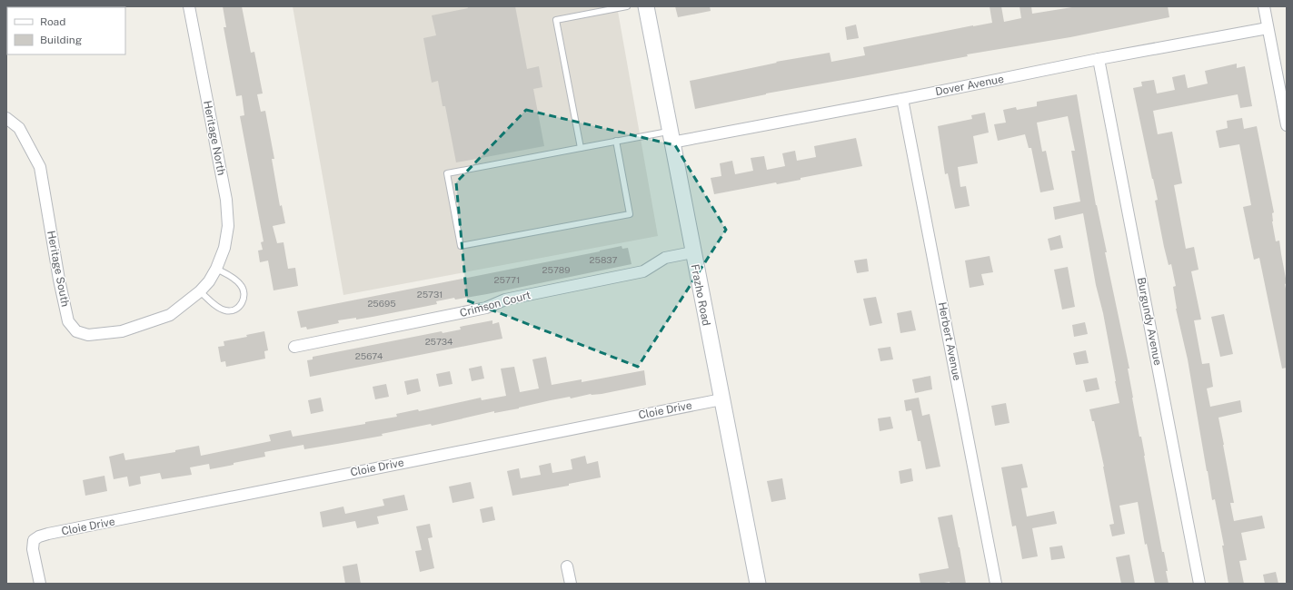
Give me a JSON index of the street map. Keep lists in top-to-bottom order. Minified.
{"streets":{"street":["Dover Avenue","Heritage North","Heritage South","Frazho Road","Crimson Court","Burgundy Avenue","Herbert Avenue","Cloie Drive"]},"crossings":[["Dover Avenue","Frazho Road"],["Dover Avenue","Burgundy Avenue"],["Dover Avenue","Herbert Avenue"],["Heritage North","Heritage South"],["Frazho Road","Crimson Court"],["Frazho Road","Cloie Drive"]],"house_numbers":["25837","25789","25771","25731","25695","25734","25674"],"legend":["Road","Building"]}
